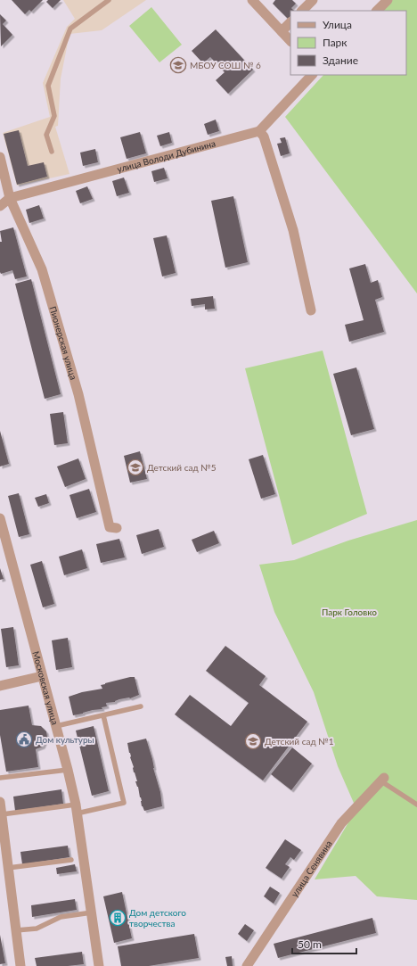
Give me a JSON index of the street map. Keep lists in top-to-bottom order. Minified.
{"streets":{"street":["улица Володи Дубинина","Пионерская улица","Московская улица","улица Сенявина"]},"crossings":[["улица Володи Дубинина","Пионерская улица"]],"parks":["Парк Головко"],"places":{"school or university":["МБОУ СОШ № 6","Детский сад №5","Детский сад №1"],"public building":["Дом культуры"],"building":["Дом детского творчества"]},"legend":["Улица","Парк","Здание"],"scale_bar":"50 m"}
